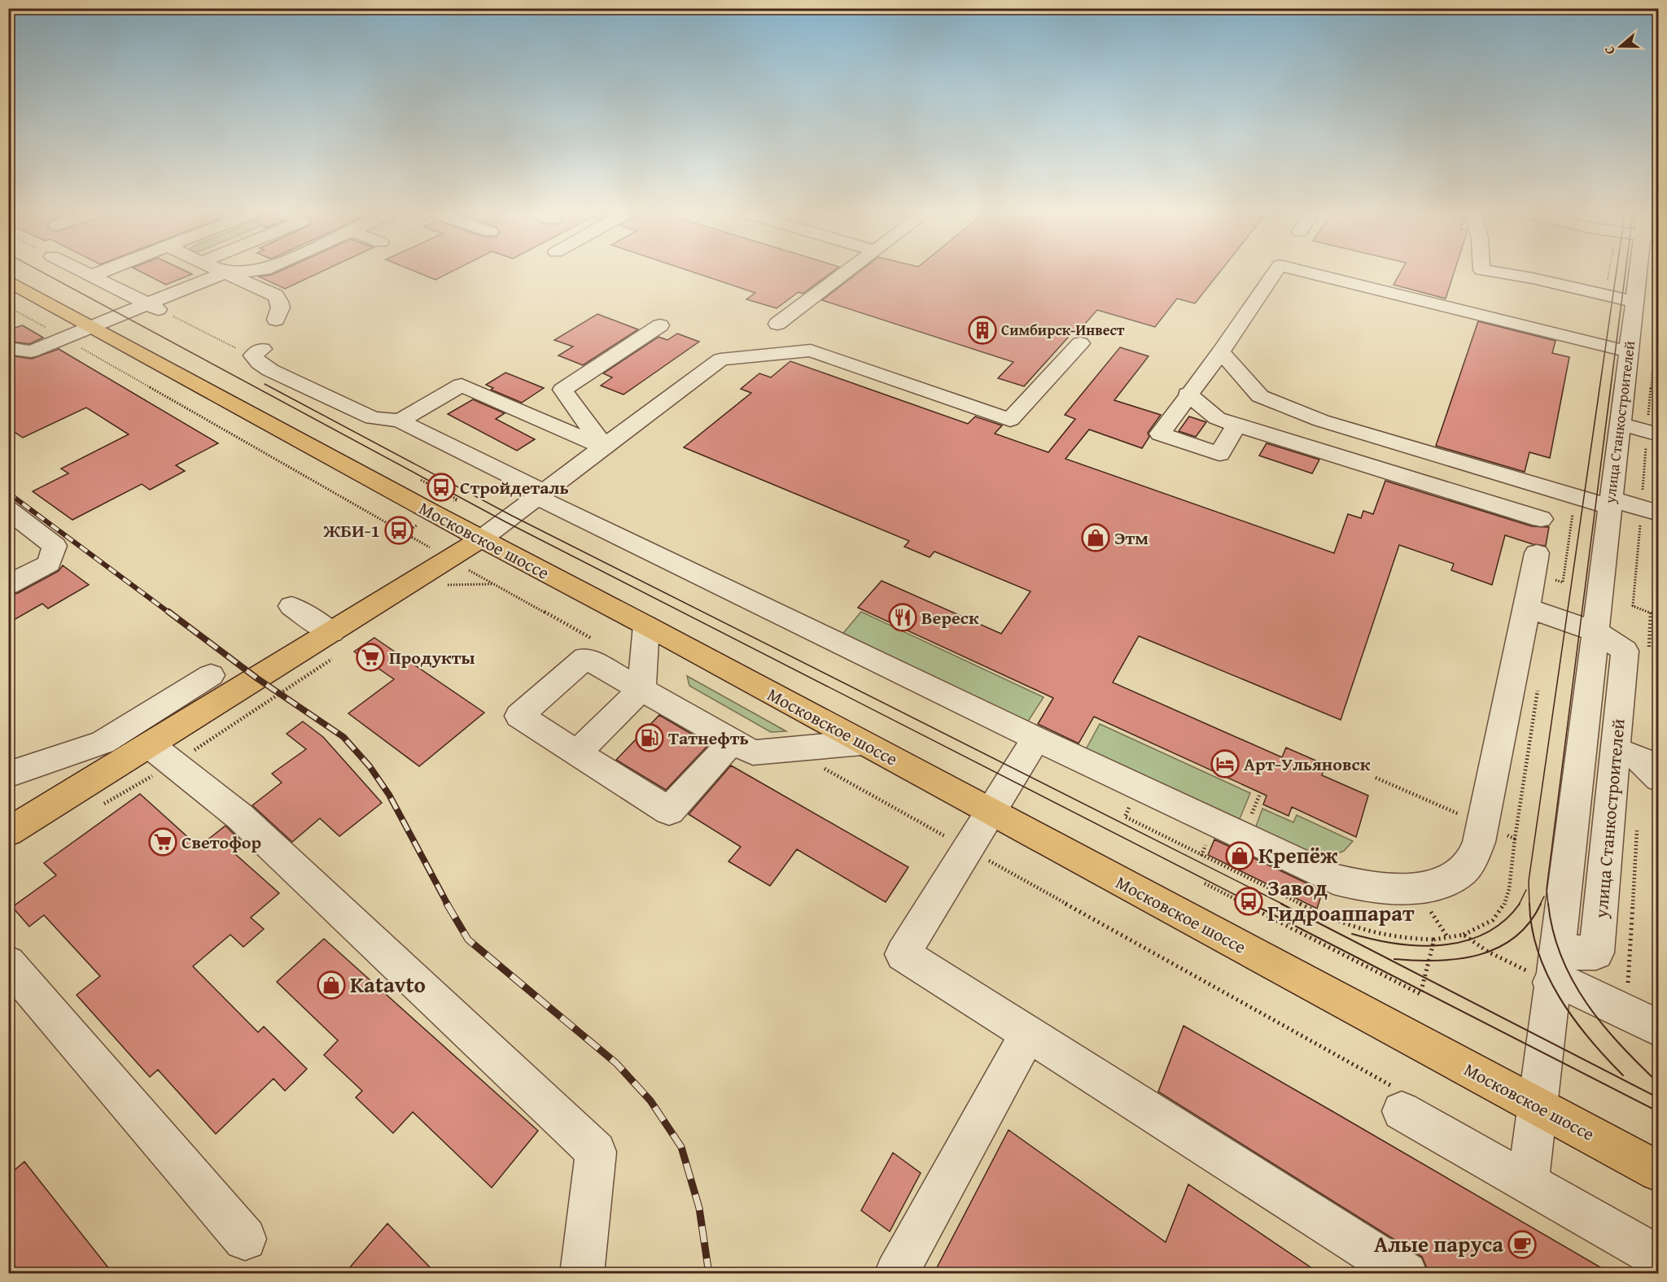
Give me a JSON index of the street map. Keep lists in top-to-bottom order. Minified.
{"streets":{"main road":["Московское шоссе"],"street":["улица Станкостроителей"]},"crossings":[["улица Станкостроителей","Московское шоссе"]],"places":{"building":["Симбирск-Инвест"],"bus stop":["Стройдеталь","ЖБИ-1","Завод Гидроаппарат"],"shop":["Этм","Крепёж","Katavto"],"restaurant":["Вереск"],"supermarket":["Продукты","Светофор"],"fuel station":["Татнефть"],"hotel":["Арт-Ульяновск"],"cafe":["Алые паруса"]},"north":"left"}
